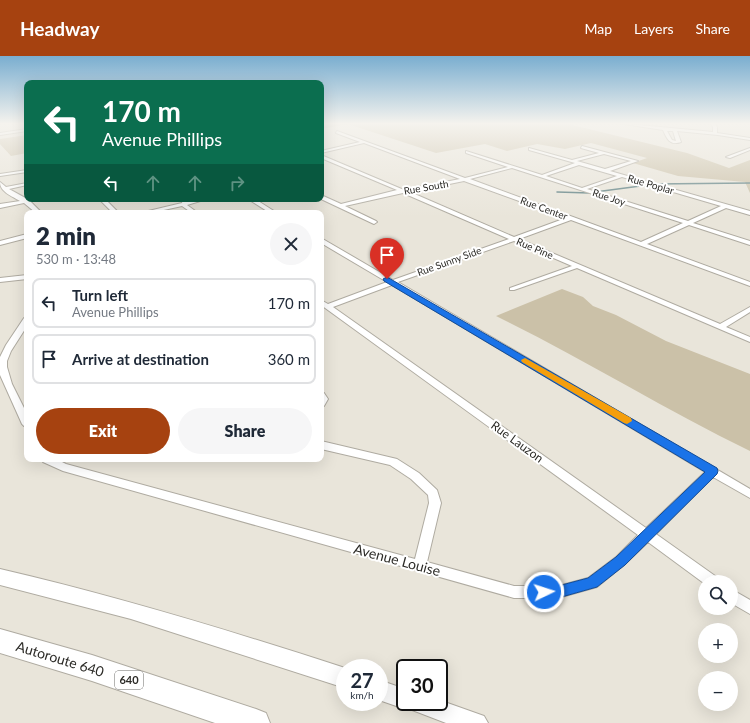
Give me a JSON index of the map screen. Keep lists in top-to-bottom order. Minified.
{"streets":{"highway":["Autoroute 640","640"],"street":["Rue Poplar","Rue South","Rue Joy","Rue Center","Rue Pine","Rue Sunny Side","Rue Lauzon","Avenue Louise"]},"crossings":[["Rue South","Rue Joy"],["Rue South","Rue Center"],["Rue South","Rue Pine"],["Rue Center","Rue Sunny Side"],["Rue Pine","Rue Sunny Side"],["Rue Sunny Side","Rue Lauzon"],["Rue Lauzon","Avenue Louise"]],"page":{"header":"Headway","nav":["Map","Layers","Share"],"turn":["170 m","Avenue Phillips"],"heading":["2 min","530 m · 13:48"],"list":[{"name":"Turn left","note":"Avenue Phillips","value":"170 m"},{"name":"Arrive at destination","value":"360 m"}],"buttons":["Exit","Share"],"map_buttons":["+","−"],"speed":"27 km/h","limit":"30"}}
